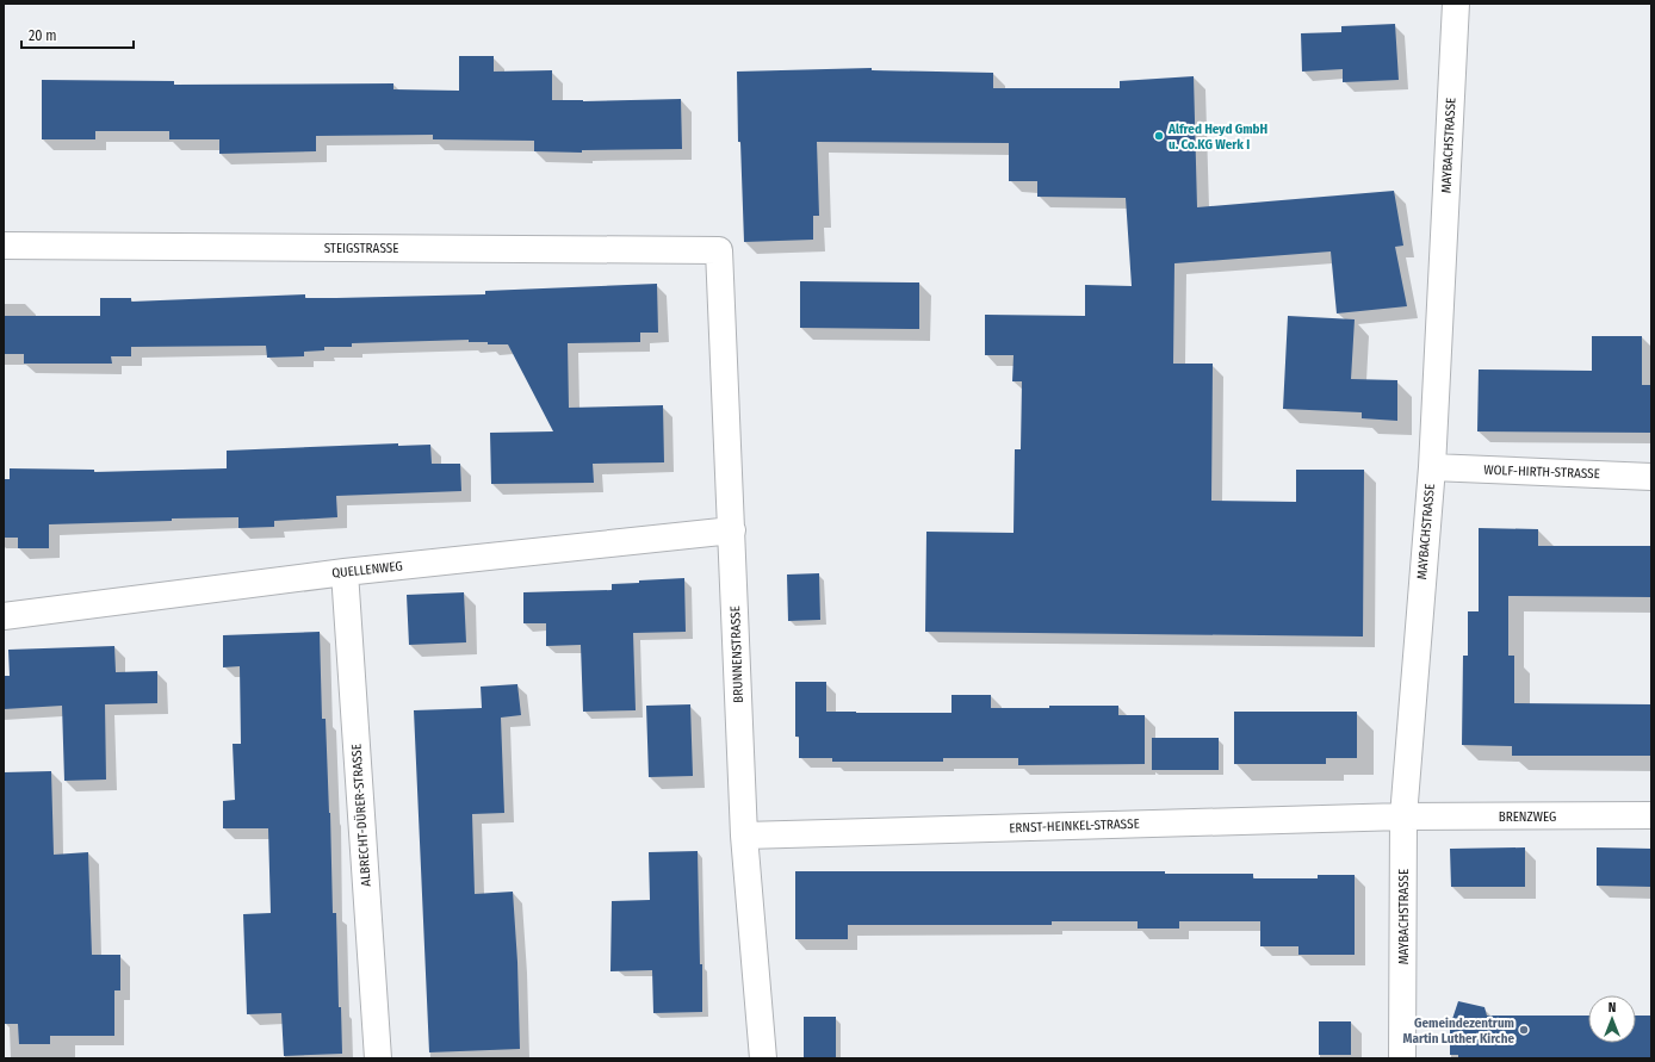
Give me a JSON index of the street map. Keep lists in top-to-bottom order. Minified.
{"streets":{"street":["MAYBACHSTRASSE","STEIGSTRASSE","WOLF-HIRTH-STRASSE","QUELLENWEG","BRUNNENSTRASSE","ALBRECHT-DÜRER-STRASSE","BRENZWEG","ERNST-HEINKEL-STRASSE"]},"crossings":[["MAYBACHSTRASSE","WOLF-HIRTH-STRASSE"],["MAYBACHSTRASSE","BRENZWEG"],["MAYBACHSTRASSE","ERNST-HEINKEL-STRASSE"],["STEIGSTRASSE","BRUNNENSTRASSE"],["QUELLENWEG","BRUNNENSTRASSE"],["QUELLENWEG","ALBRECHT-DÜRER-STRASSE"],["BRUNNENSTRASSE","ERNST-HEINKEL-STRASSE"],["BRENZWEG","ERNST-HEINKEL-STRASSE"]],"places":["Alfred Heyd GmbH u. Co.KG Werk I","Gemeindezentrum Martin Luther Kirche"],"scale_bar":"20 m","north":"top"}
